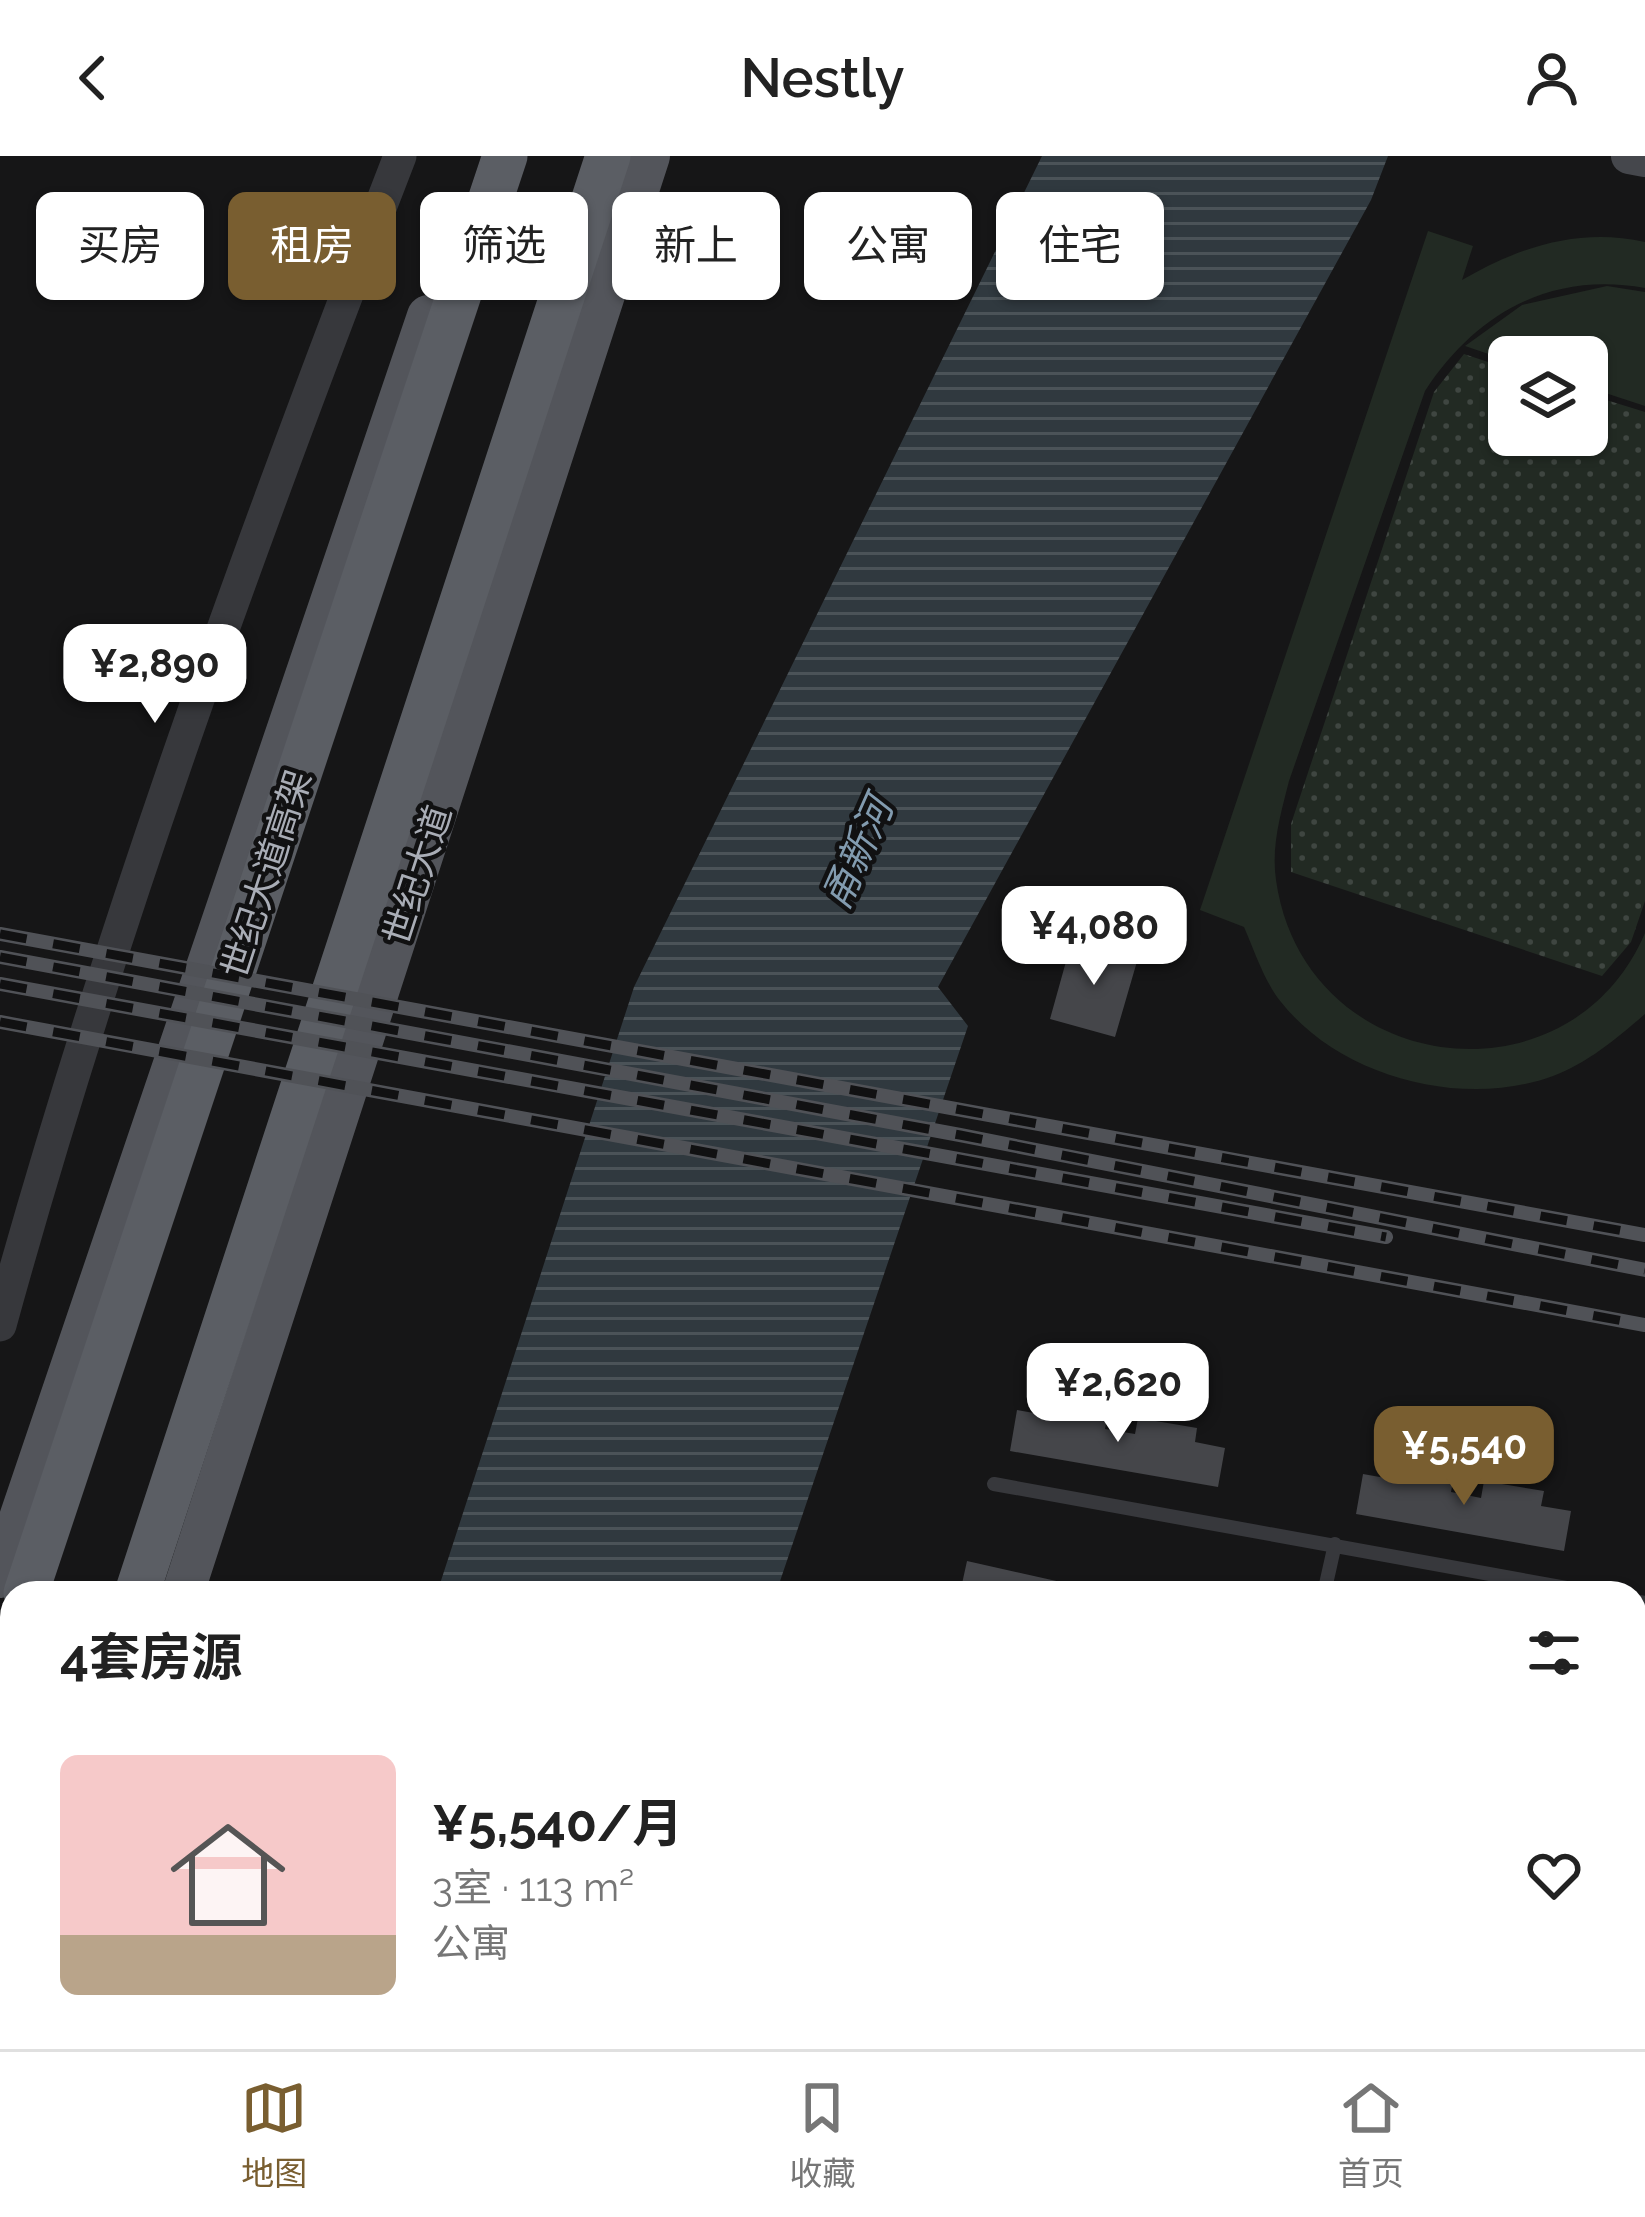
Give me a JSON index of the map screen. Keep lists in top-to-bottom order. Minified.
{"streets":{"highway":["世纪大道高架"],"main road":["世纪大道"]},"water":["甬新河"],"page":{"header":"Nestly","chip":["买房","租房","筛选","新上","公寓","住宅"],"price":["¥2,890","¥4,080","¥2,620","¥5,540"],"heading":"4套房源","list":[{"name":"¥5,540/月","note":"3室 · 113 m² · 公寓"}],"tabs":["地图","收藏","首页"]}}
